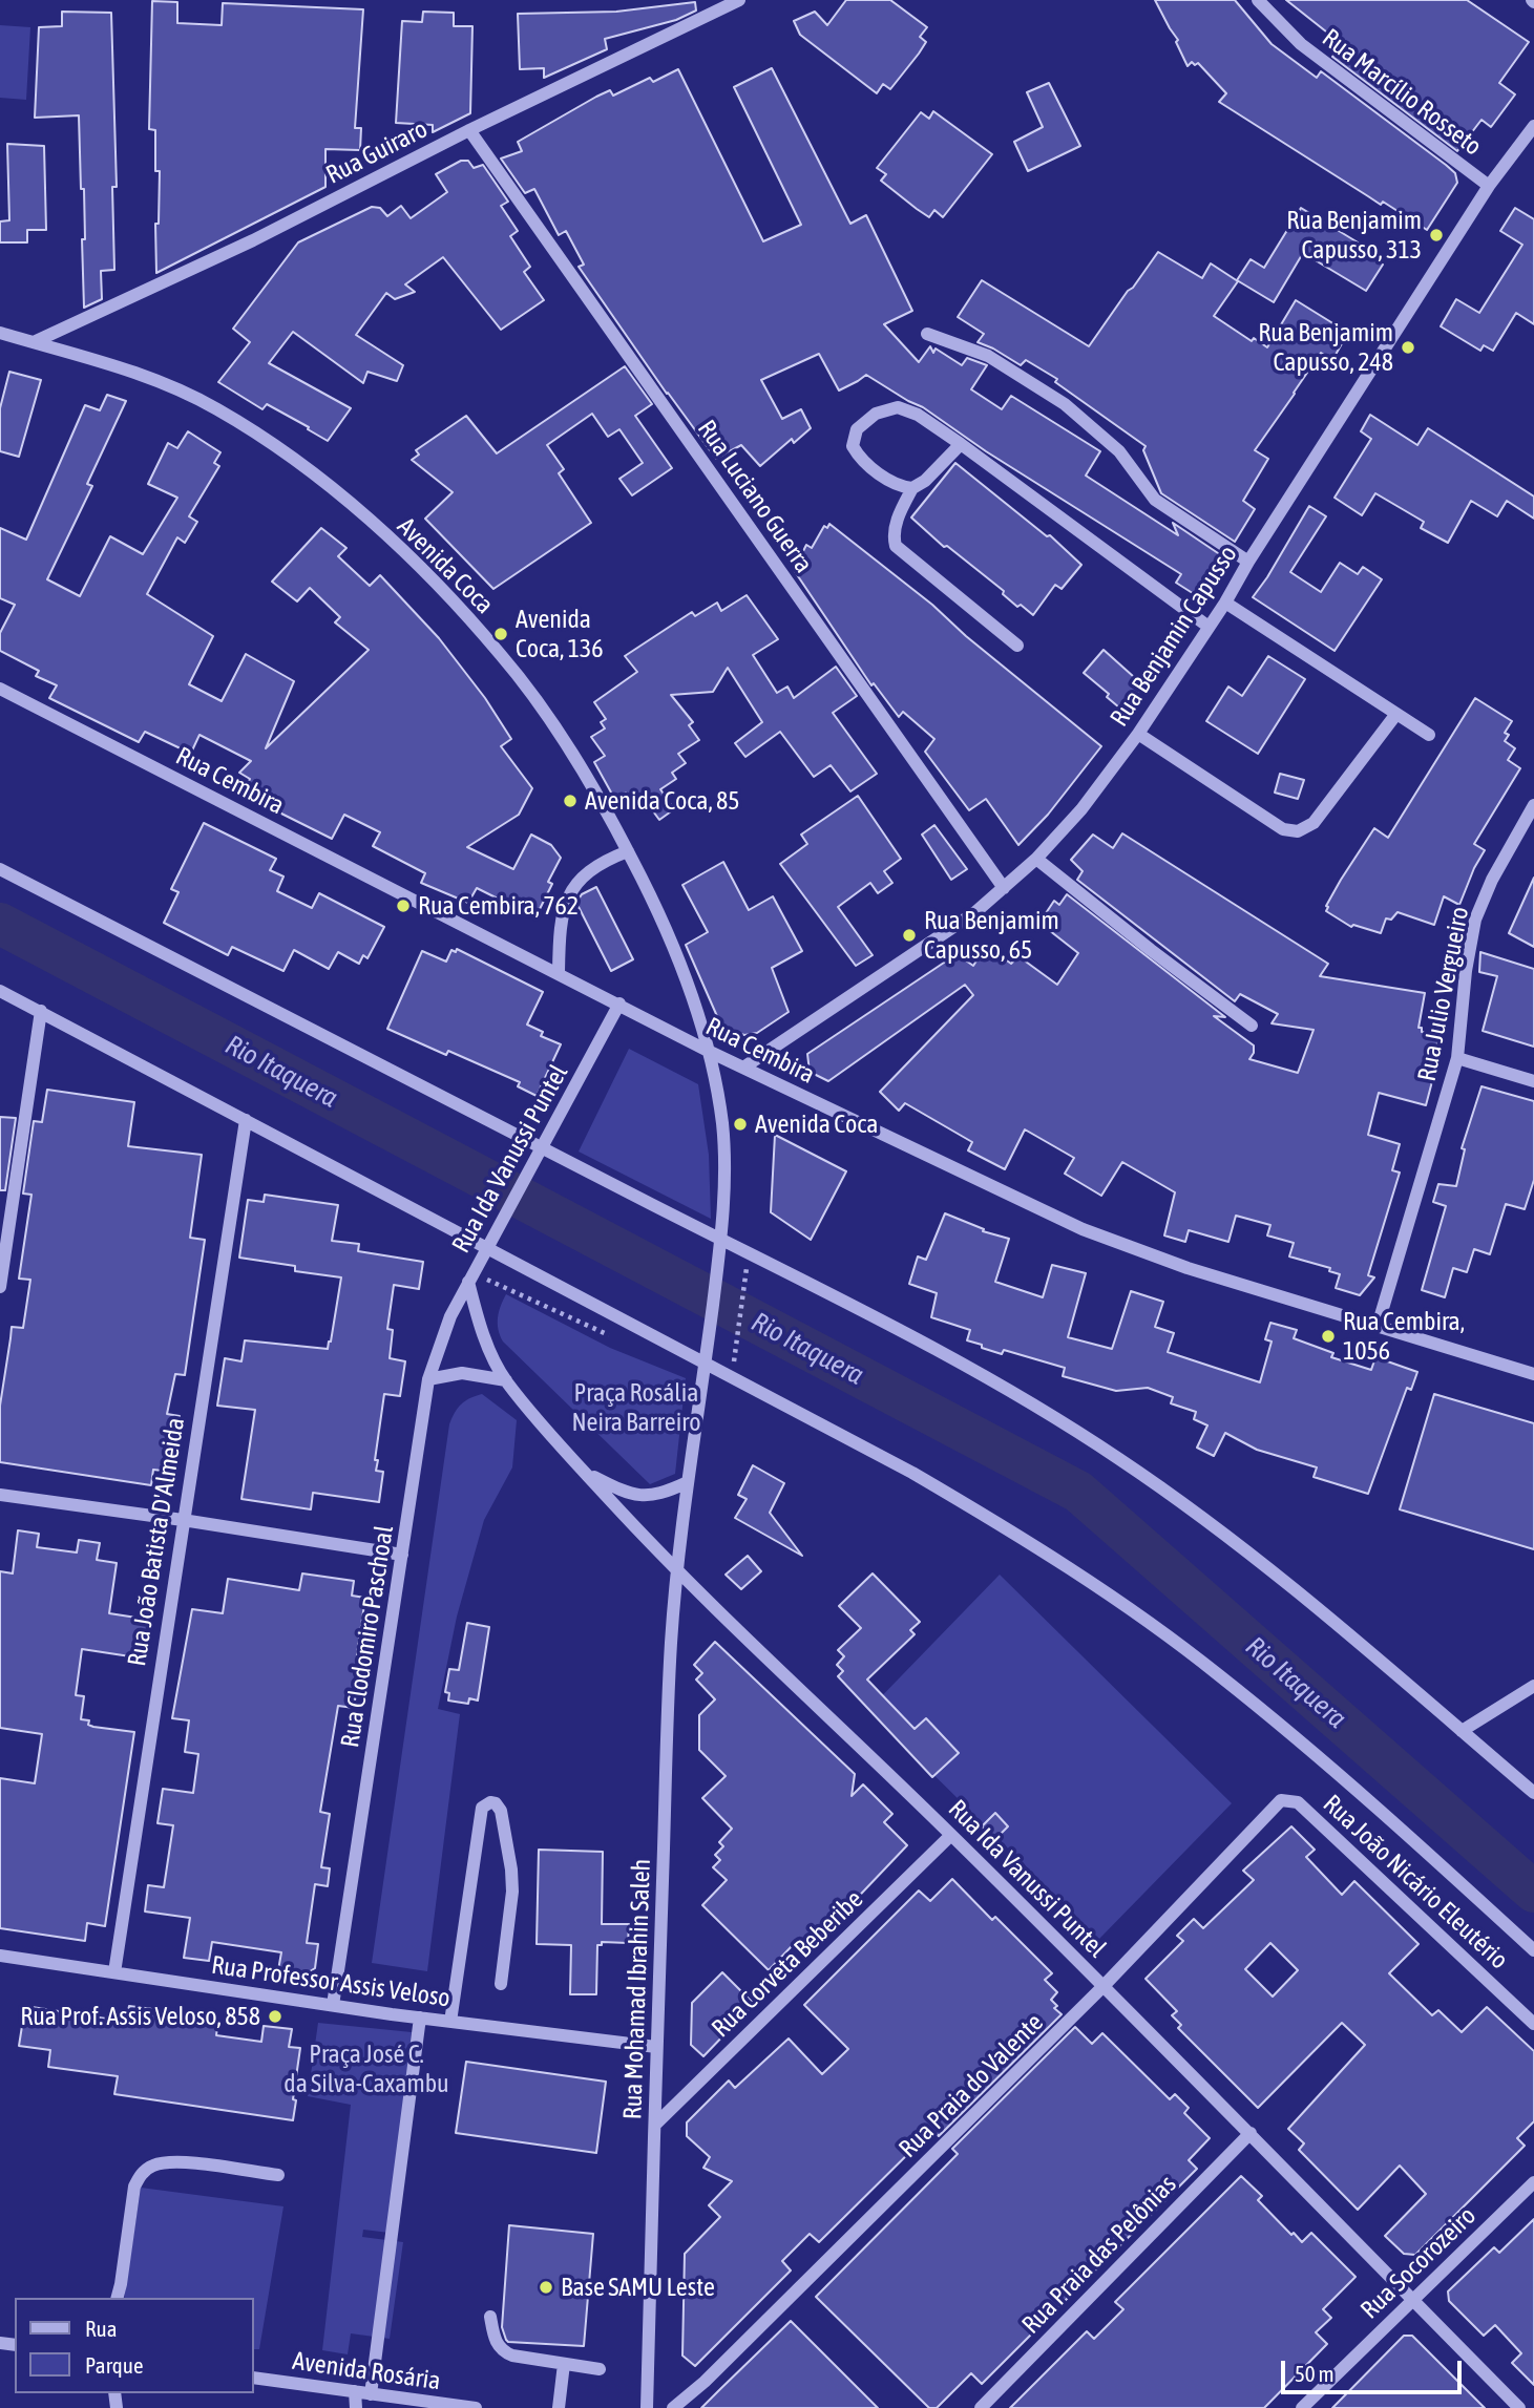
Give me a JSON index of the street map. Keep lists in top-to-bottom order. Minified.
{"streets":{"street":["Rua Marcílio Rosseto","Rua Guiraro","Rua Luciano Guerra","Avenida Coca","Rua Benjamin Capusso","Rua Cembira","Rua Julio Vergueiro","Rua Ida Vanussi Puntel","Rua João Batista D'Almeida","Rua Clodomiro Paschoal","Rua João Nicário Eleutério","Rua Corveta Beberibe","Rua Professor Assis Veloso","Rua Mohamad Ibrahin Saleh","Rua Praia do Valente","Rua Praia das Pelônias","Rua Socorozeiro","Avenida Rosária"]},"crossings":[["Rua Marcílio Rosseto","Rua Benjamin Capusso"],["Rua Guiraro","Rua Luciano Guerra"],["Rua Guiraro","Avenida Coca"],["Rua Luciano Guerra","Rua Benjamin Capusso"],["Avenida Coca","Rua Cembira"],["Avenida Coca","Rua Ida Vanussi Puntel"],["Avenida Coca","Rua Mohamad Ibrahin Saleh"],["Rua Benjamin Capusso","Rua Cembira"],["Rua Cembira","Rua Julio Vergueiro"],["Rua Cembira","Rua Ida Vanussi Puntel"],["Rua Ida Vanussi Puntel","Rua Clodomiro Paschoal"],["Rua Ida Vanussi Puntel","Rua Corveta Beberibe"],["Rua Ida Vanussi Puntel","Rua Mohamad Ibrahin Saleh"],["Rua Ida Vanussi Puntel","Rua Praia do Valente"],["Rua Ida Vanussi Puntel","Rua Praia das Pelônias"],["Rua Ida Vanussi Puntel","Rua Socorozeiro"],["Rua João Batista D'Almeida","Rua Professor Assis Veloso"],["Rua Clodomiro Paschoal","Rua Professor Assis Veloso"],["Rua João Nicário Eleutério","Rua Praia do Valente"],["Rua Corveta Beberibe","Rua Mohamad Ibrahin Saleh"],["Rua Professor Assis Veloso","Rua Mohamad Ibrahin Saleh"]],"water":["Rio Itaquera"],"parks":["Praça Rosália Neira Barreiro","Praça José C. da Silva-Caxambu"],"places":["Rua Benjamim Capusso, 313","Rua Benjamim Capusso, 248","Avenida Coca, 136","Avenida Coca, 85","Rua Cembira, 762","Rua Benjamim Capusso, 65","Avenida Coca","Rua Cembira, 1056","Rua Prof. Assis Veloso, 858","Base SAMU Leste"],"legend":["Rua","Parque"],"scale_bar":"50 m"}
